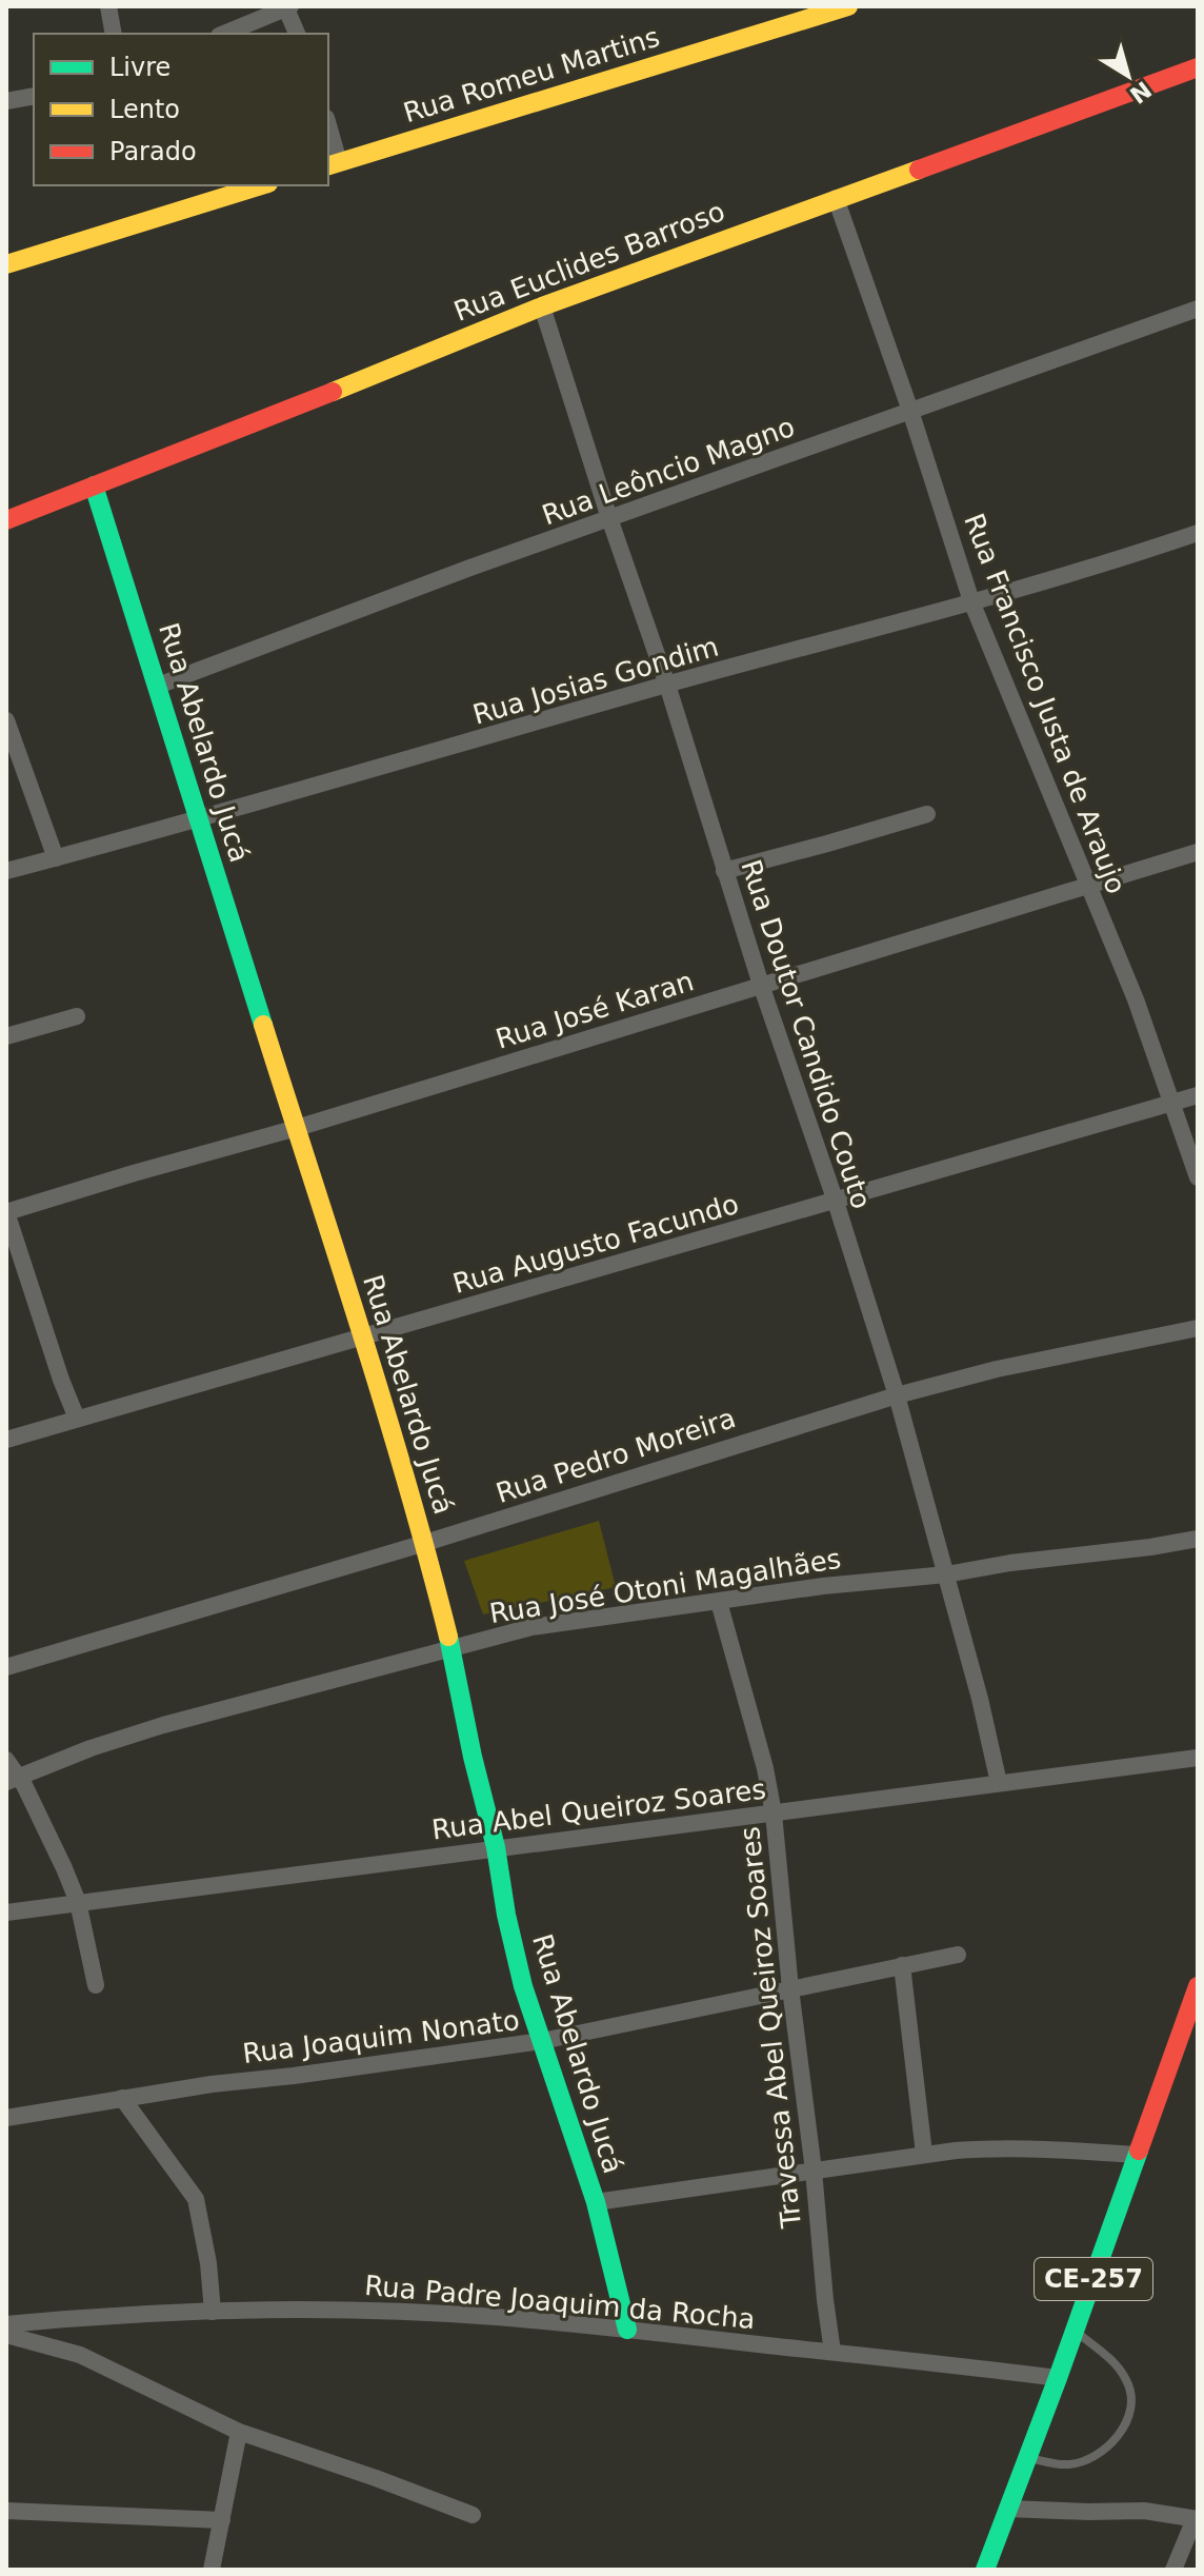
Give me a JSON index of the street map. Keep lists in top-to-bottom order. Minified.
{"streets":{"street":["Rua Romeu Martins","Rua Euclides Barroso","Rua Leôncio Magno","Rua Josias Gondim","Rua Francisco Justa de Araujo","Rua Abelardo Jucá","Rua José Karan","Rua Doutor Candido Couto","Rua Augusto Facundo","Rua Pedro Moreira","Rua José Otoni Magalhães","Rua Abel Queiroz Soares","Travessa Abel Queiroz Soares","Rua Joaquim Nonato","CE-257","Rua Padre Joaquim da Rocha"]},"crossings":[["Rua Euclides Barroso","Rua Francisco Justa de Araujo"],["Rua Euclides Barroso","Rua Abelardo Jucá"],["Rua Euclides Barroso","Rua Doutor Candido Couto"],["Rua Leôncio Magno","Rua Francisco Justa de Araujo"],["Rua Leôncio Magno","Rua Abelardo Jucá"],["Rua Leôncio Magno","Rua Doutor Candido Couto"],["Rua Josias Gondim","Rua Francisco Justa de Araujo"],["Rua Josias Gondim","Rua Abelardo Jucá"],["Rua Josias Gondim","Rua Doutor Candido Couto"],["Rua Francisco Justa de Araujo","Rua José Karan"],["Rua Francisco Justa de Araujo","Rua Augusto Facundo"],["Rua Abelardo Jucá","Rua José Karan"],["Rua Abelardo Jucá","Rua Augusto Facundo"],["Rua Abelardo Jucá","Rua Pedro Moreira"],["Rua Abelardo Jucá","Rua José Otoni Magalhães"],["Rua Abelardo Jucá","Rua Abel Queiroz Soares"],["Rua Abelardo Jucá","Rua Joaquim Nonato"],["Rua Abelardo Jucá","Rua Padre Joaquim da Rocha"],["Rua José Karan","Rua Doutor Candido Couto"],["Rua Doutor Candido Couto","Rua Augusto Facundo"],["Rua Doutor Candido Couto","Rua Pedro Moreira"],["Rua Doutor Candido Couto","Rua José Otoni Magalhães"],["Rua Doutor Candido Couto","Rua Abel Queiroz Soares"],["Rua José Otoni Magalhães","Travessa Abel Queiroz Soares"],["Rua Abel Queiroz Soares","Travessa Abel Queiroz Soares"],["Travessa Abel Queiroz Soares","Rua Joaquim Nonato"],["Travessa Abel Queiroz Soares","Rua Padre Joaquim da Rocha"],["CE-257","Rua Padre Joaquim da Rocha"]],"legend":["Livre","Lento","Parado"],"north":"bottom right"}
